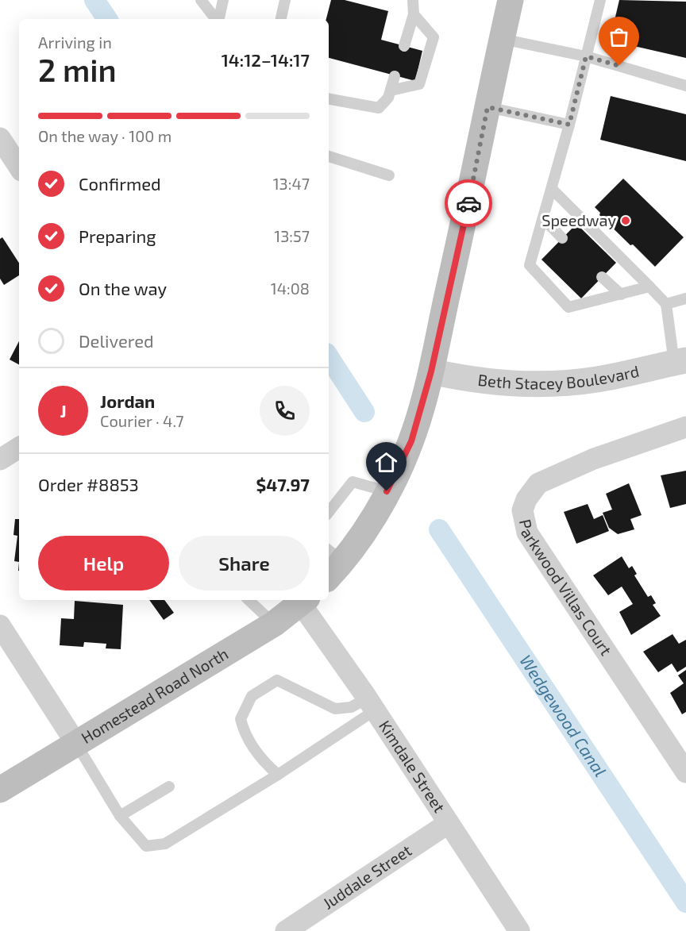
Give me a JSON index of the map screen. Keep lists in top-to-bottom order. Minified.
{"streets":{"main road":["Homestead Road North"],"street":["Beth Stacey Boulevard","Parkwood Villas Court","Kimdale Street","Juddale Street"]},"crossings":[["Homestead Road North","Kimdale Street"],["Kimdale Street","Juddale Street"]],"water":["Wedgewood Canal"],"places":["Speedway"],"page":{"heading":["2 min","Arriving in","14:12–14:17"],"panel":["Jordan","Courier · 4.7","Order #8853","$47.97"],"bar":"On the way · 100 m","list":[["Confirmed","13:47"],["Preparing","13:57"],["On the way","14:08"],"Delivered"],"round":"J","buttons":["Help","Share"]}}
